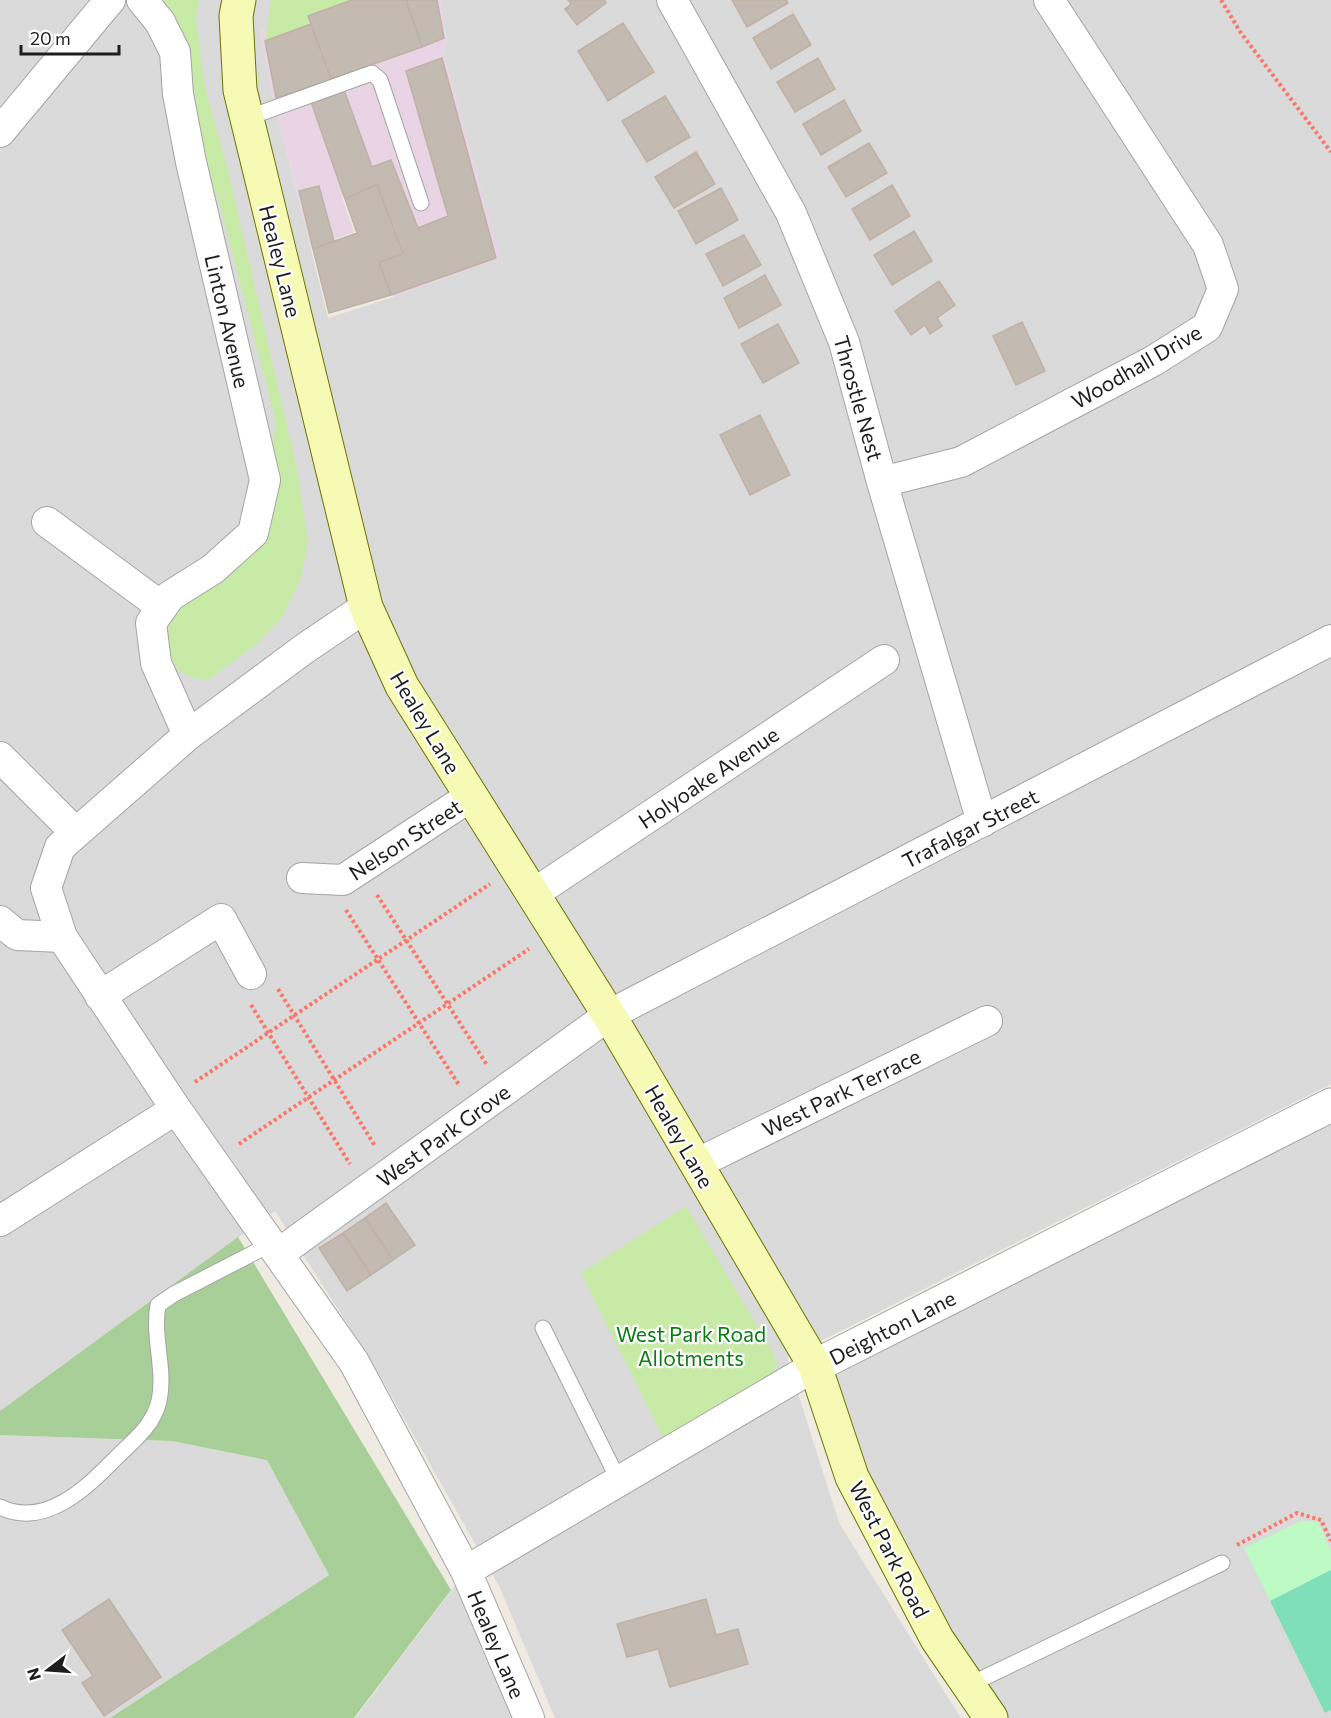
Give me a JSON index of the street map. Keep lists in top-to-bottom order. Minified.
{"streets":{"main road":["Healey Lane","West Park Road"],"street":["Linton Avenue","Woodhall Drive","Throstle Nest","Holyoake Avenue","Trafalgar Street","Nelson Street","West Park Terrace","West Park Grove","Deighton Lane"]},"crossings":[["Healey Lane","Linton Avenue"],["Healey Lane","Holyoake Avenue"],["Healey Lane","Trafalgar Street"],["Healey Lane","Nelson Street"],["Healey Lane","West Park Terrace"],["Healey Lane","West Park Grove"],["Healey Lane","Deighton Lane"],["Healey Lane","West Park Road"],["Woodhall Drive","Throstle Nest"],["Throstle Nest","Trafalgar Street"],["Trafalgar Street","West Park Grove"],["Deighton Lane","West Park Road"]],"parks":["West Park Road Allotments"],"scale_bar":"20 m","north":"left"}
